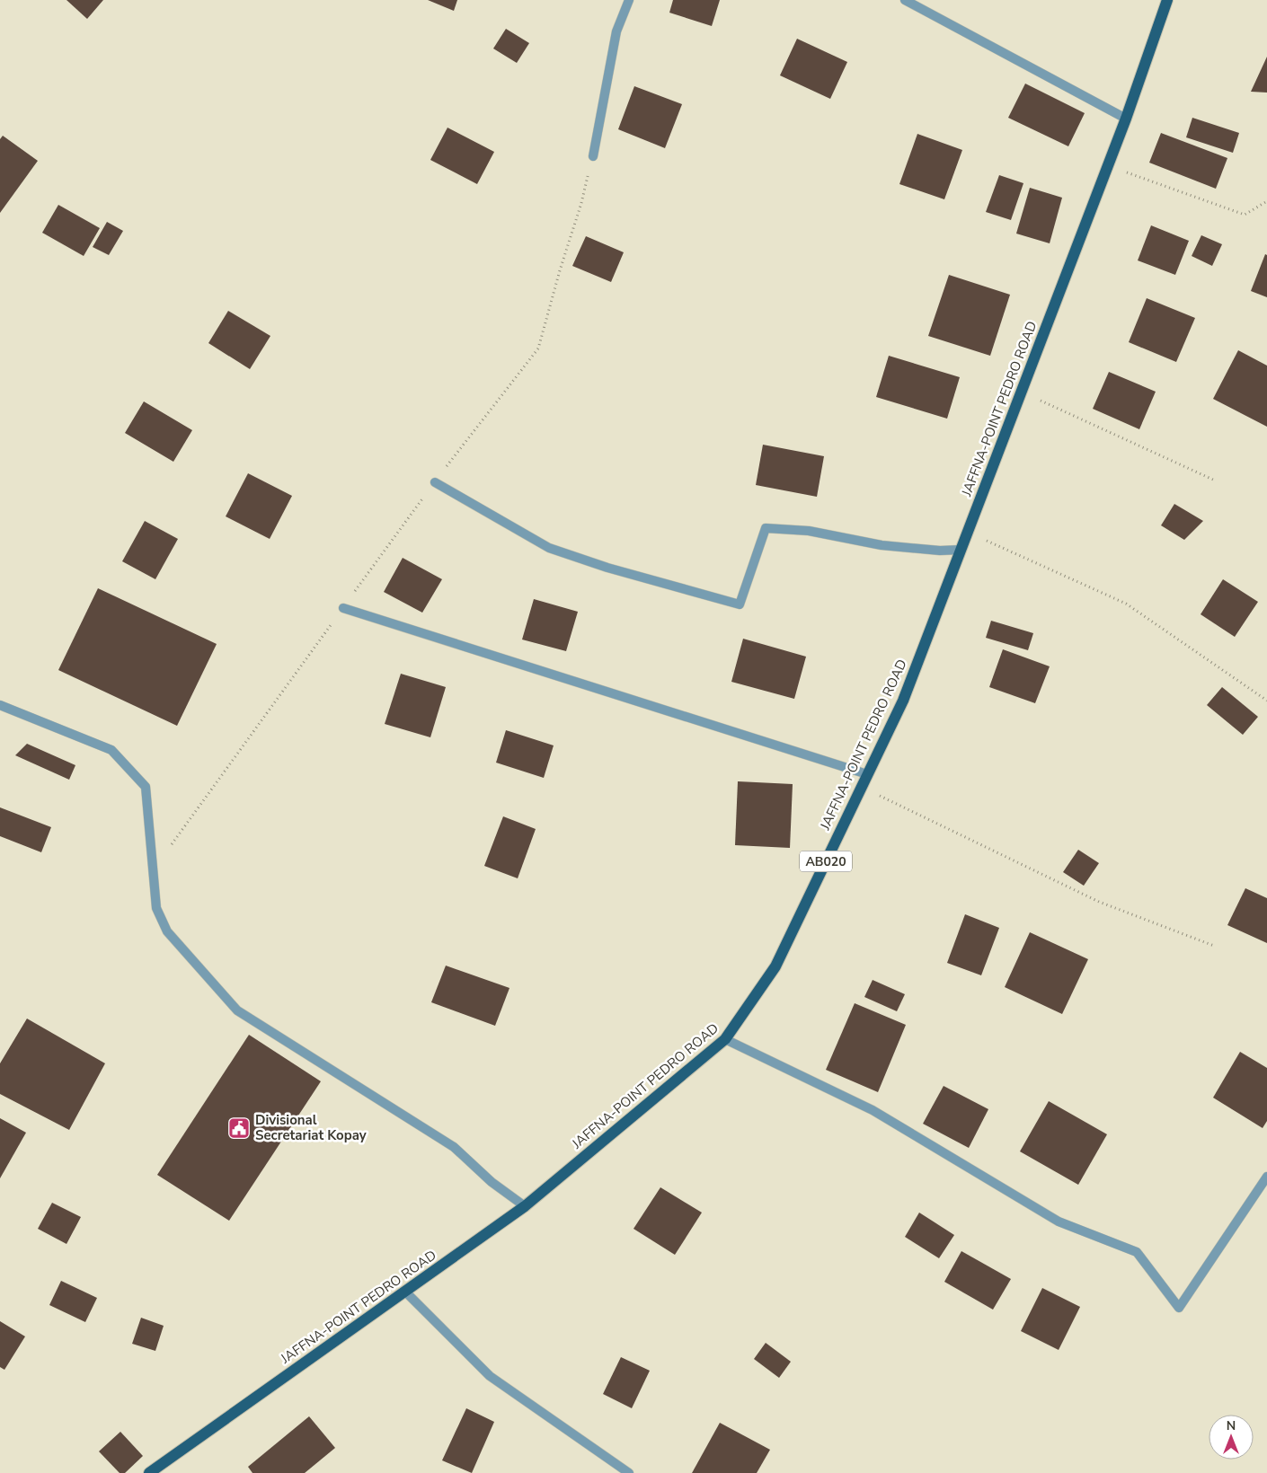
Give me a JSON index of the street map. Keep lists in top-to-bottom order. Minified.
{"streets":{"main road":["JAFFNA-POINT PEDRO ROAD","AB020"]},"places":{"public building":["Divisional Secretariat Kopay"]},"north":"top"}
